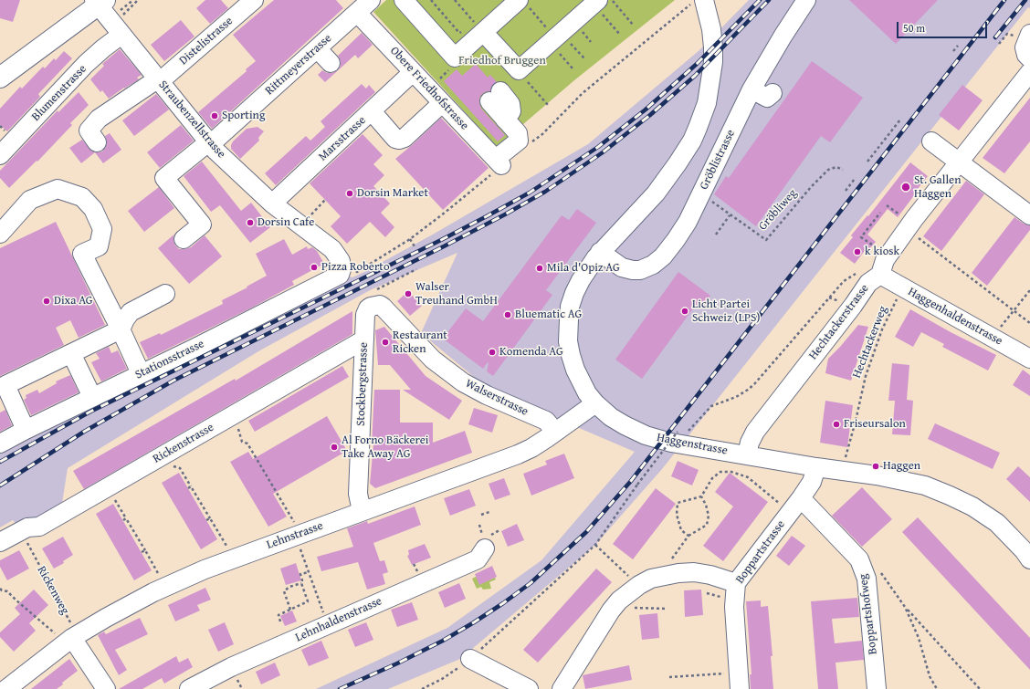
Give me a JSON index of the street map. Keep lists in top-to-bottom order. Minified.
{"streets":{"street":["Distelistrasse","Rittmeyerstrasse","Obere Friedhofstrasse","Blumenstrasse","Straubenzellstrasse","Marsstrasse","Gröblistrasse","Haggenhaldenstrasse","Hechtackerstrasse","Stationsstrasse","Stockbergstrasse","Walserstrasse","Rickenstrasse","Haggenstrasse","Lehnstrasse","Boppartstrasse","Boppartshofweg","Lehnhaldenstrasse"],"path":["Gröbliweg","Hechtackerweg","Rickenweg"]},"crossings":[["Distelistrasse","Straubenzellstrasse"],["Rittmeyerstrasse","Obere Friedhofstrasse"],["Rittmeyerstrasse","Straubenzellstrasse"],["Obere Friedhofstrasse","Marsstrasse"],["Blumenstrasse","Straubenzellstrasse"],["Straubenzellstrasse","Marsstrasse"],["Straubenzellstrasse","Stationsstrasse"],["Gröblistrasse","Haggenstrasse"],["Haggenhaldenstrasse","Hechtackerstrasse"],["Hechtackerstrasse","Haggenstrasse"],["Stockbergstrasse","Walserstrasse"],["Stockbergstrasse","Rickenstrasse"],["Stockbergstrasse","Lehnstrasse"],["Walserstrasse","Lehnstrasse"],["Haggenstrasse","Lehnstrasse"],["Haggenstrasse","Boppartstrasse"],["Lehnstrasse","Rickenweg"],["Boppartstrasse","Boppartshofweg"]],"parks":["Friedhof Bruggen"],"places":["Sporting","St. Gallen Haggen","Dorsin Market","Dorsin Cafe","k kiosk","Pizza Roberto","Mila d'Opiz AG","Walser Treuhand GmbH","Dixa AG","Licht Partei Schweiz (LPS)","Bluematic AG","Restaurant Ricken","Komenda AG","Friseursalon","Al Forno Bäckerei Take Away AG","Haggen"],"scale_bar":"50 m"}
